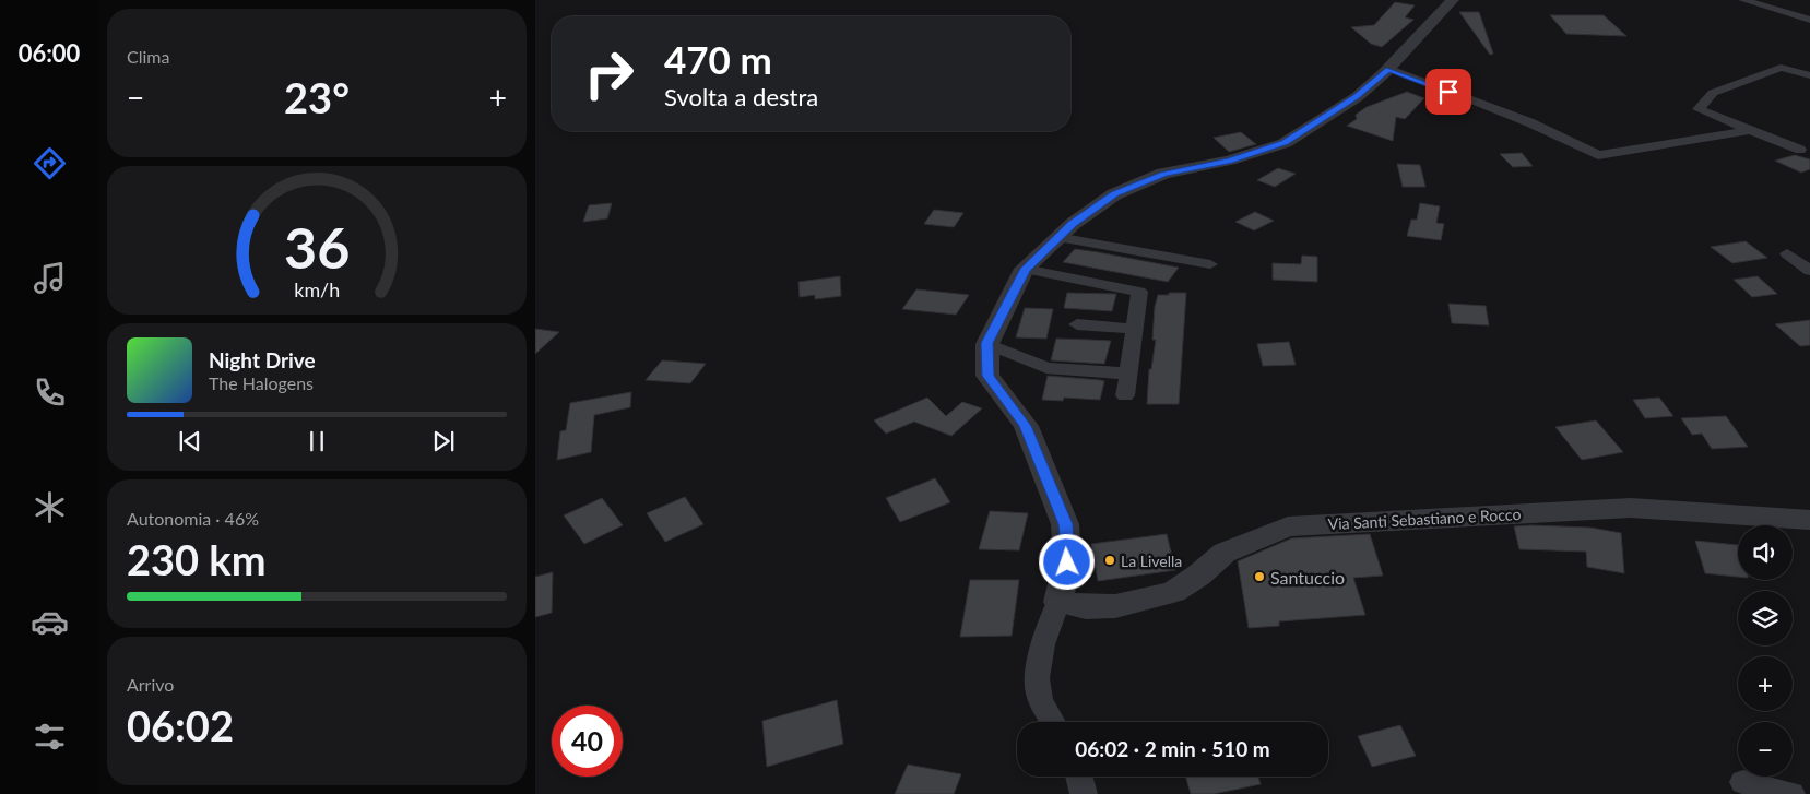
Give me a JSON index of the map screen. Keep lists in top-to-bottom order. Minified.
{"streets":{"street":["Via Santi Sebastiano e Rocco"]},"places":["La Livella","Santuccio"],"page":{"tabs":"06:00","tile":["Clima",["Autonomia · 46%","230 km"],["Arrivo","06:02"]],"turn":["470 m","Svolta a destra"],"heat":["−","23°","+"],"song":["Night Drive","The Halogens"],"map_buttons":["+","−"],"limit":"40","trip":"06:02 · 2 min · 510 m","gauge":["36","km/h"]}}
